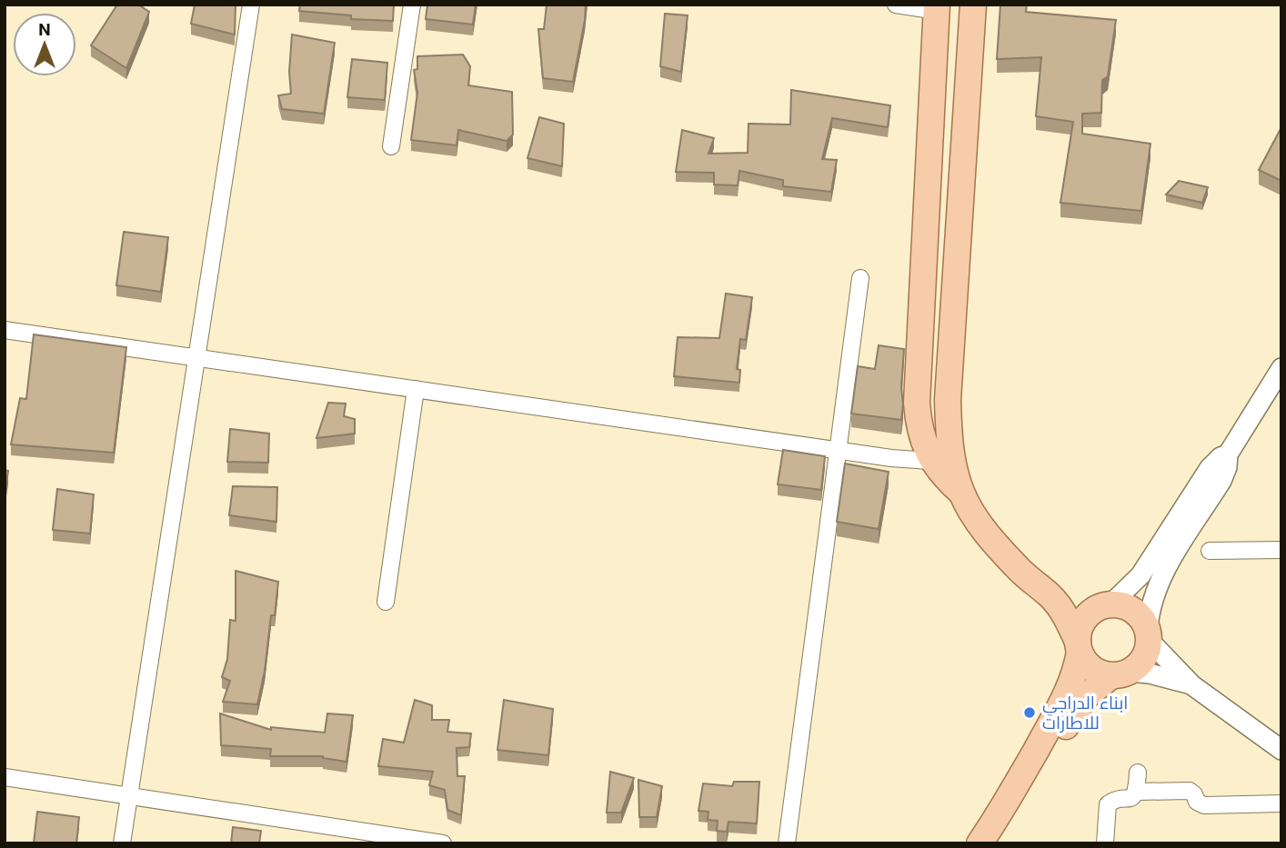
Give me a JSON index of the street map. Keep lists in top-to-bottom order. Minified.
{"places":["ابناء الدراجي للاطارات"],"north":"top"}
